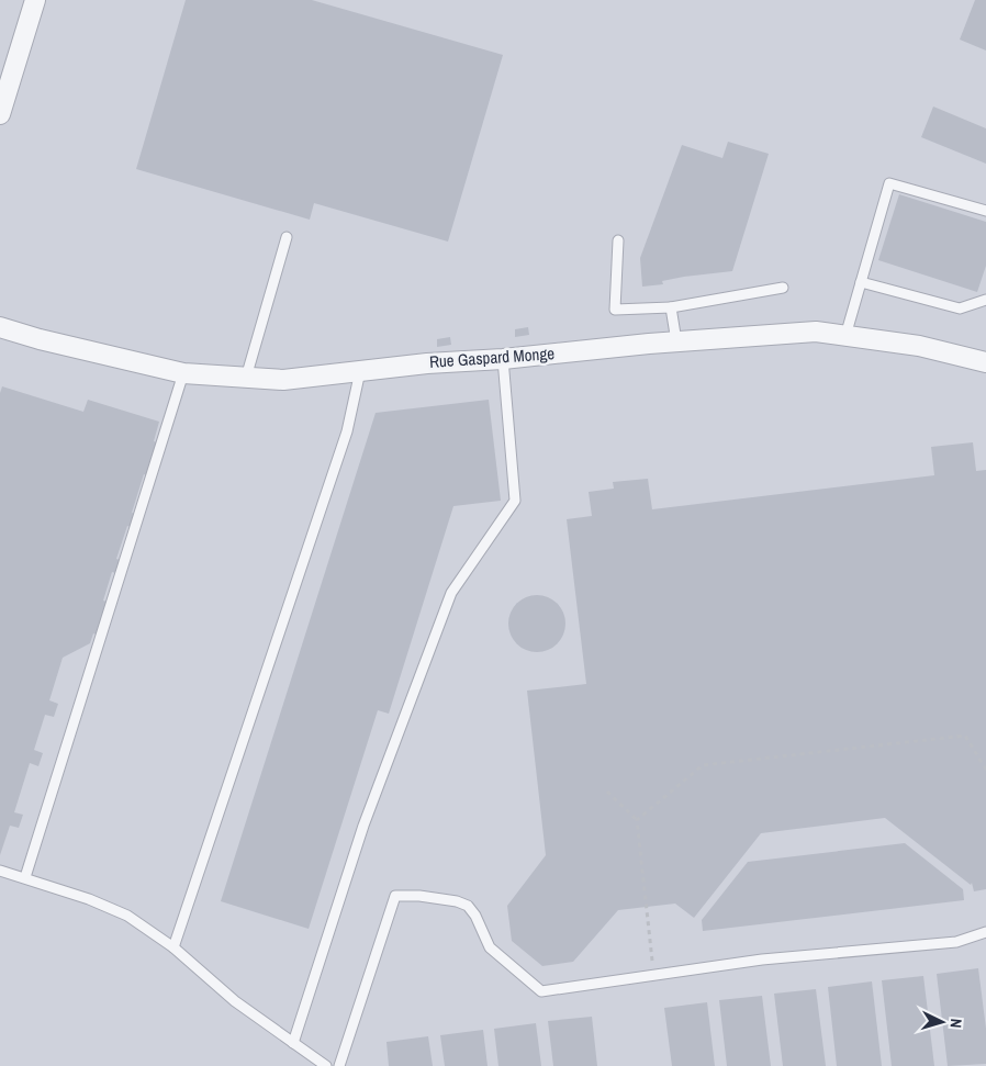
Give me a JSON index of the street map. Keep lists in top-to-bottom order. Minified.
{"streets":{"street":["Rue Gaspard Monge"]},"north":"right"}
